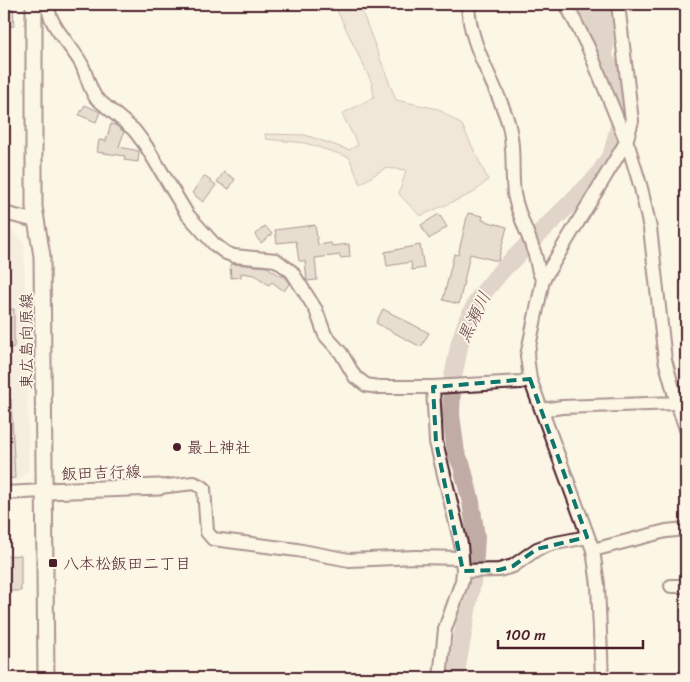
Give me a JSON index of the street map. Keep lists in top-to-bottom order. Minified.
{"streets":{"main road":["東広島向原線","飯田吉行線"]},"crossings":[["東広島向原線","飯田吉行線"]],"water":["黒瀬川"],"places":{"other":["最上神社"],"transit":["八本松飯田二丁目"]},"scale_bar":"100 m"}
